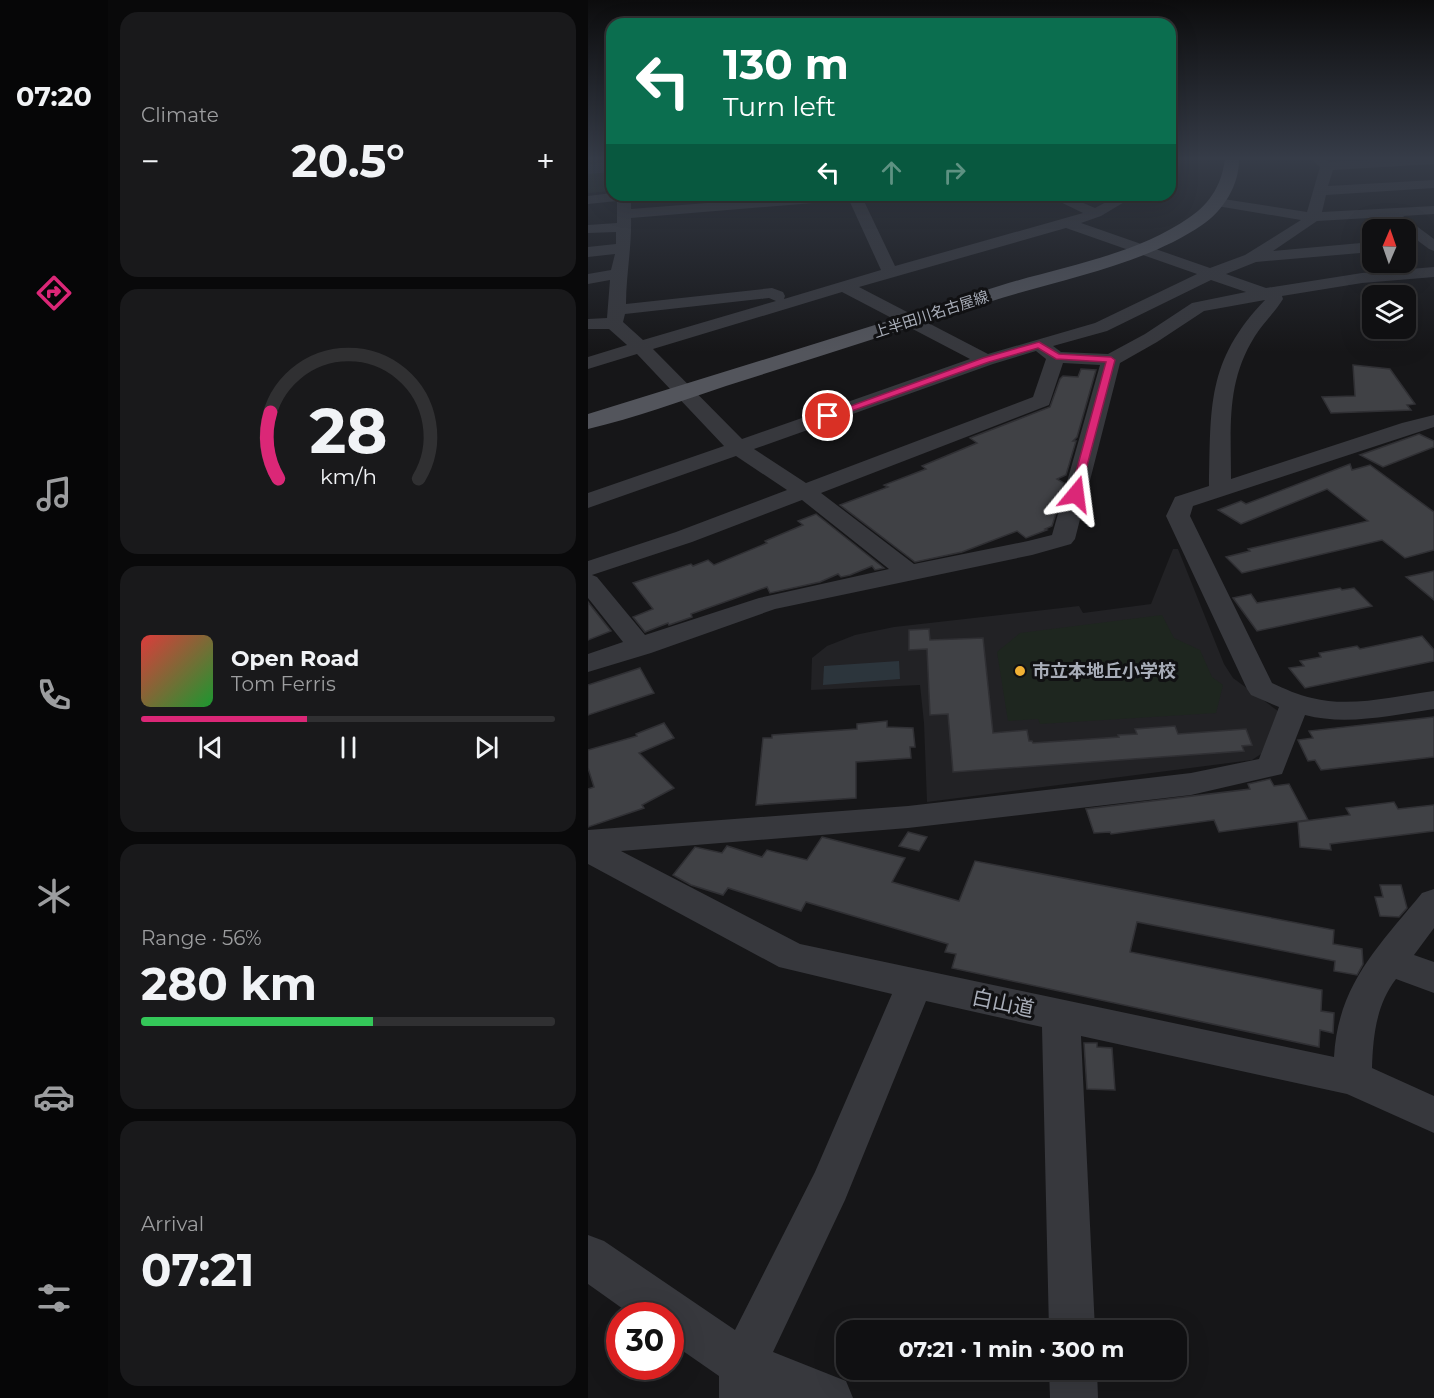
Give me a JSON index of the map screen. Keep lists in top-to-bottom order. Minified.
{"streets":{"main road":["上半田川名古屋線"],"street":["白山道"]},"places":["市立本地丘小学校"],"north":"top","page":{"tabs":"07:20","tile":["Climate",["Range · 56%","280 km"],["Arrival","07:21"]],"turn":["130 m","Turn left"],"heat":["−","20.5°","+"],"song":["Open Road","Tom Ferris"],"limit":"30","trip":"07:21 · 1 min · 300 m","gauge":["28","km/h"]}}
